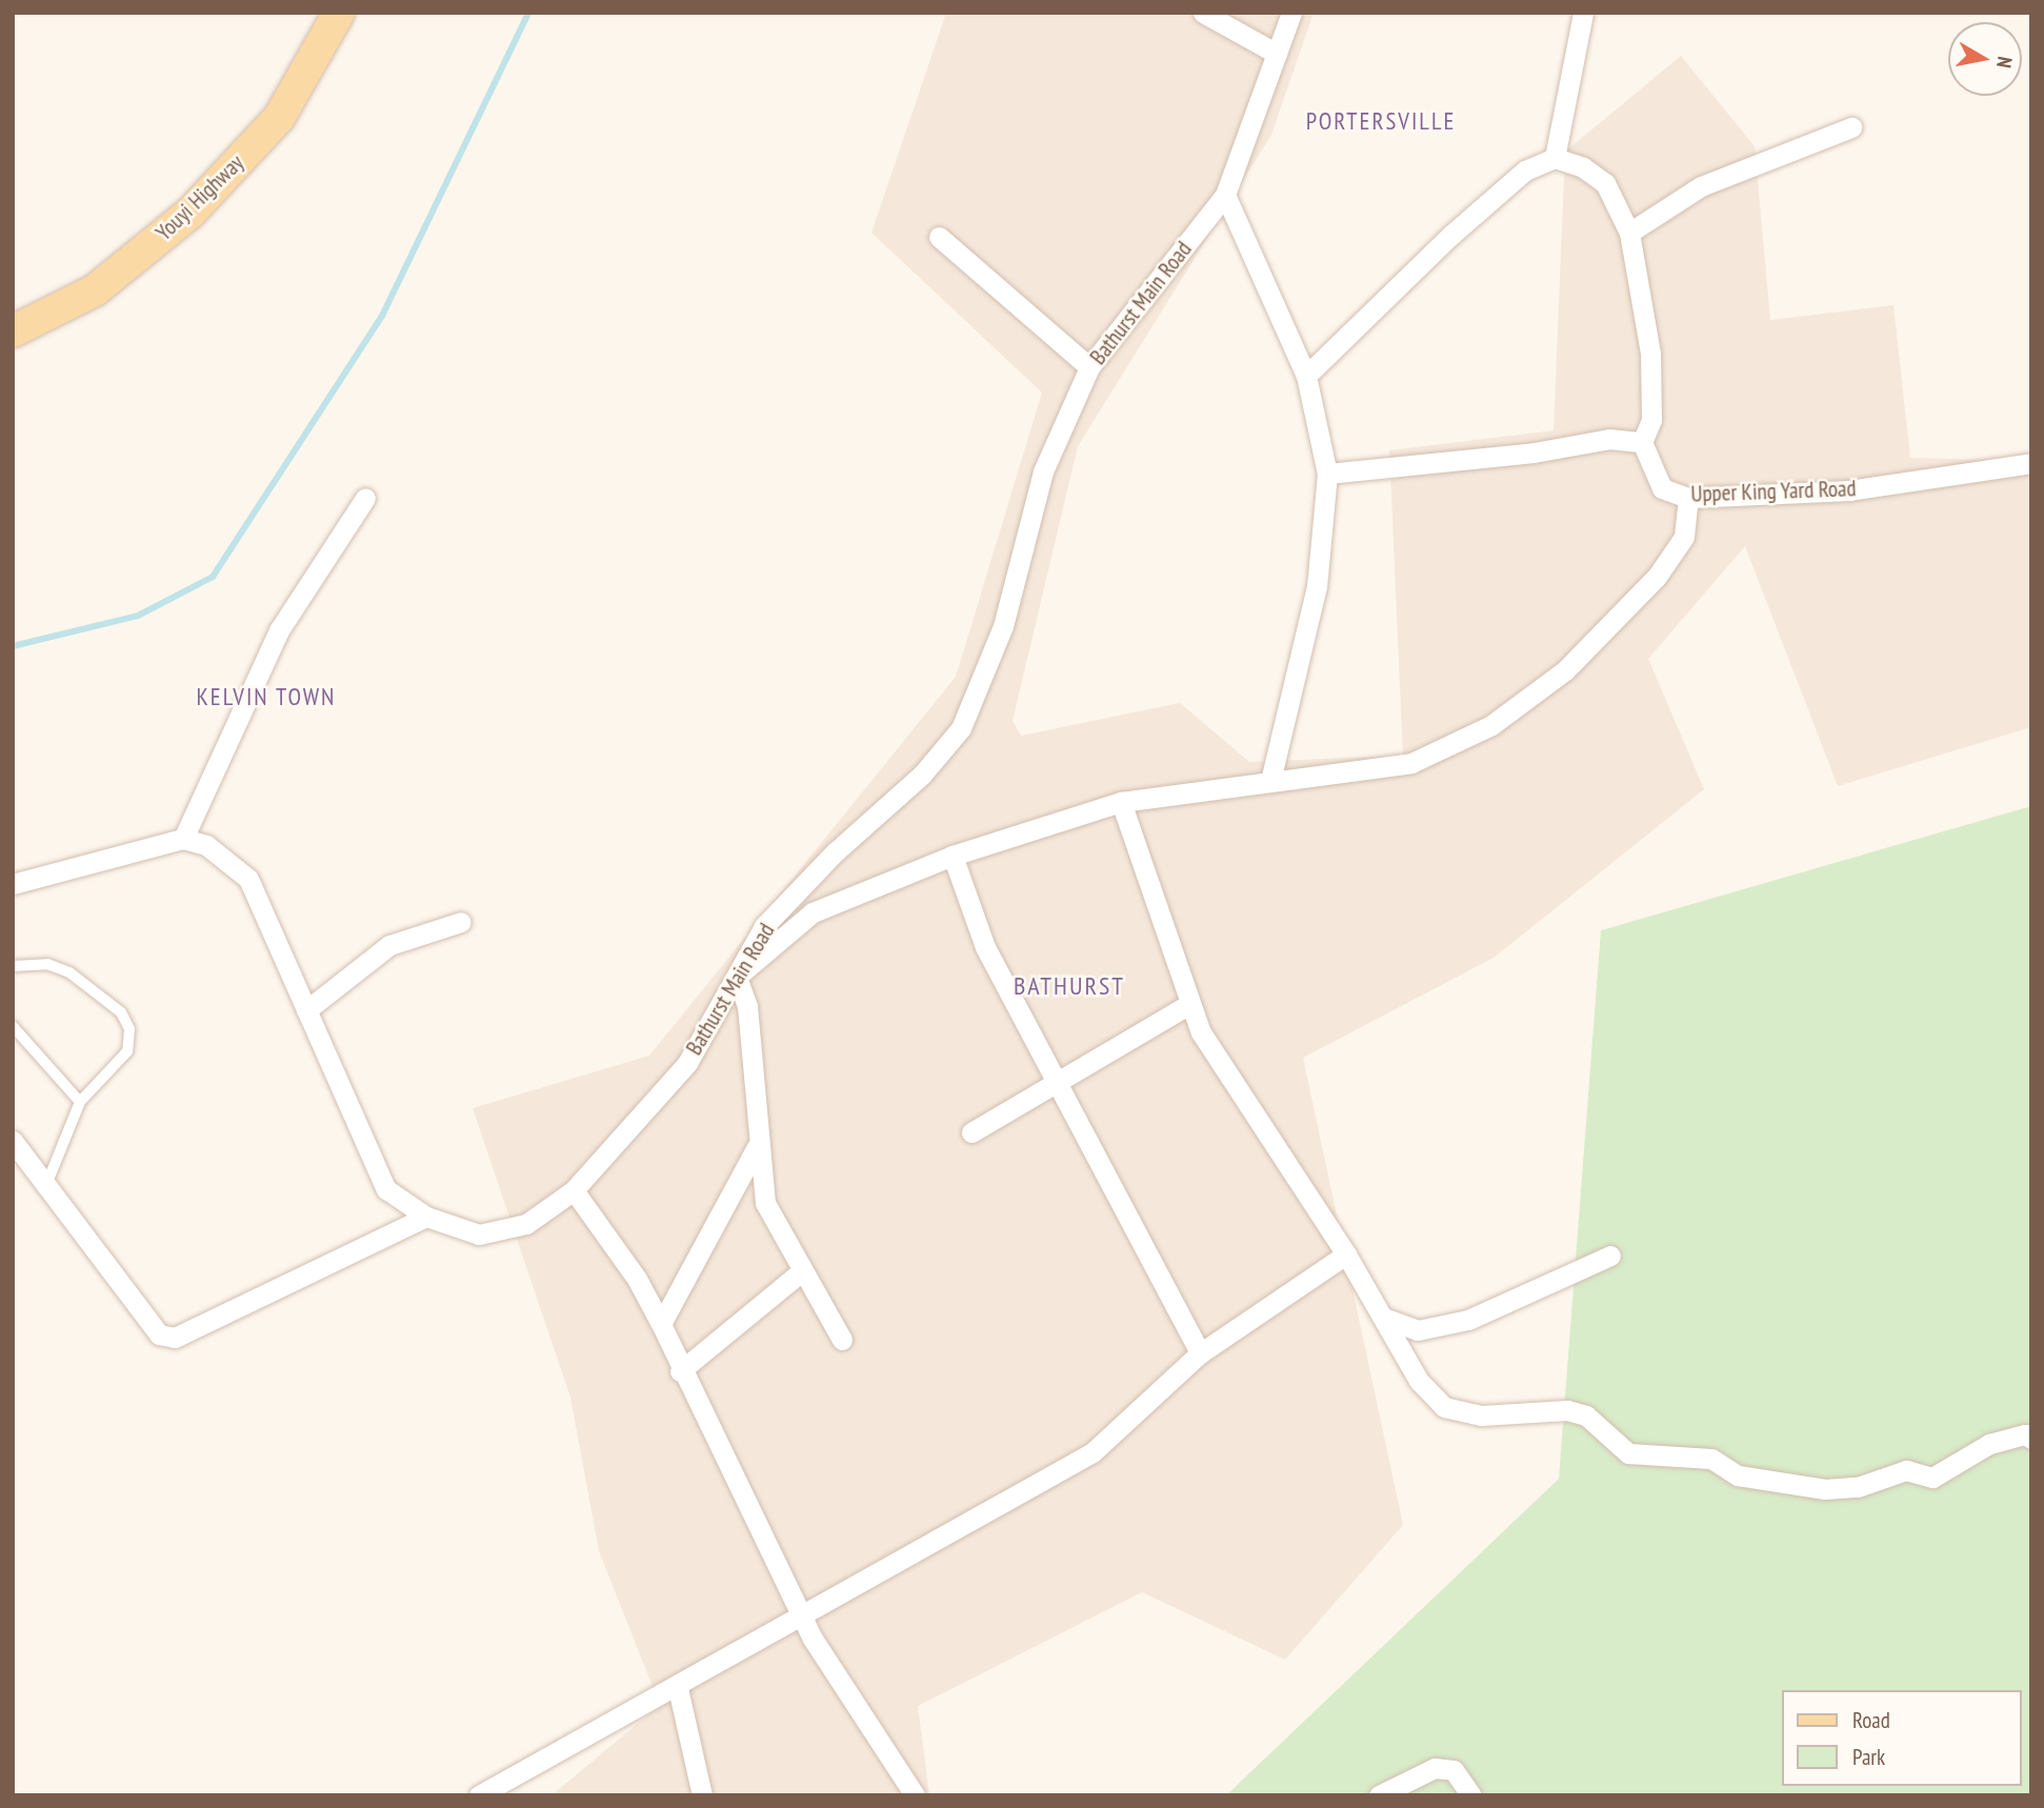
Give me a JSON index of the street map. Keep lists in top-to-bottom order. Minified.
{"streets":{"main road":["Youyi Highway"],"street":["Bathurst Main Road","Upper King Yard Road"]},"districts":["PORTERSVILLE","KELVIN TOWN","BATHURST"],"legend":["Road","Park"],"north":"right"}
